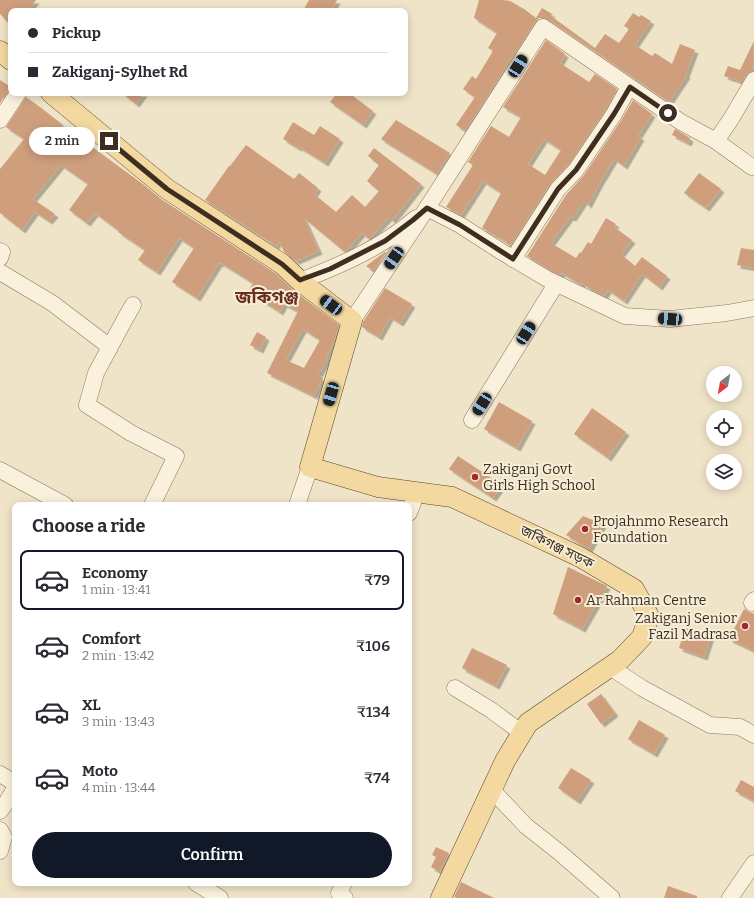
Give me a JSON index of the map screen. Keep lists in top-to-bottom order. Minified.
{"streets":{"main road":["জকিগঞ্জ সড়ক"]},"districts":["জকিগঞ্জ"],"places":["Zakiganj Govt Girls High School","Projahnmo Research Foundation","Ar Rahman Centre","Zakiganj Senior Fazil Madrasa"],"north":"bottom left","page":{"banner":["Pickup","Zakiganj-Sylhet Rd"],"bubble":"2 min","heading":"Choose a ride","list":[{"name":"Economy","note":"1 min · 13:41","value":"₹79"},{"name":"Comfort","note":"2 min · 13:42","value":"₹106"},{"name":"XL","note":"3 min · 13:43","value":"₹134"},{"name":"Moto","note":"4 min · 13:44","value":"₹74"}],"buttons":"Confirm"}}
